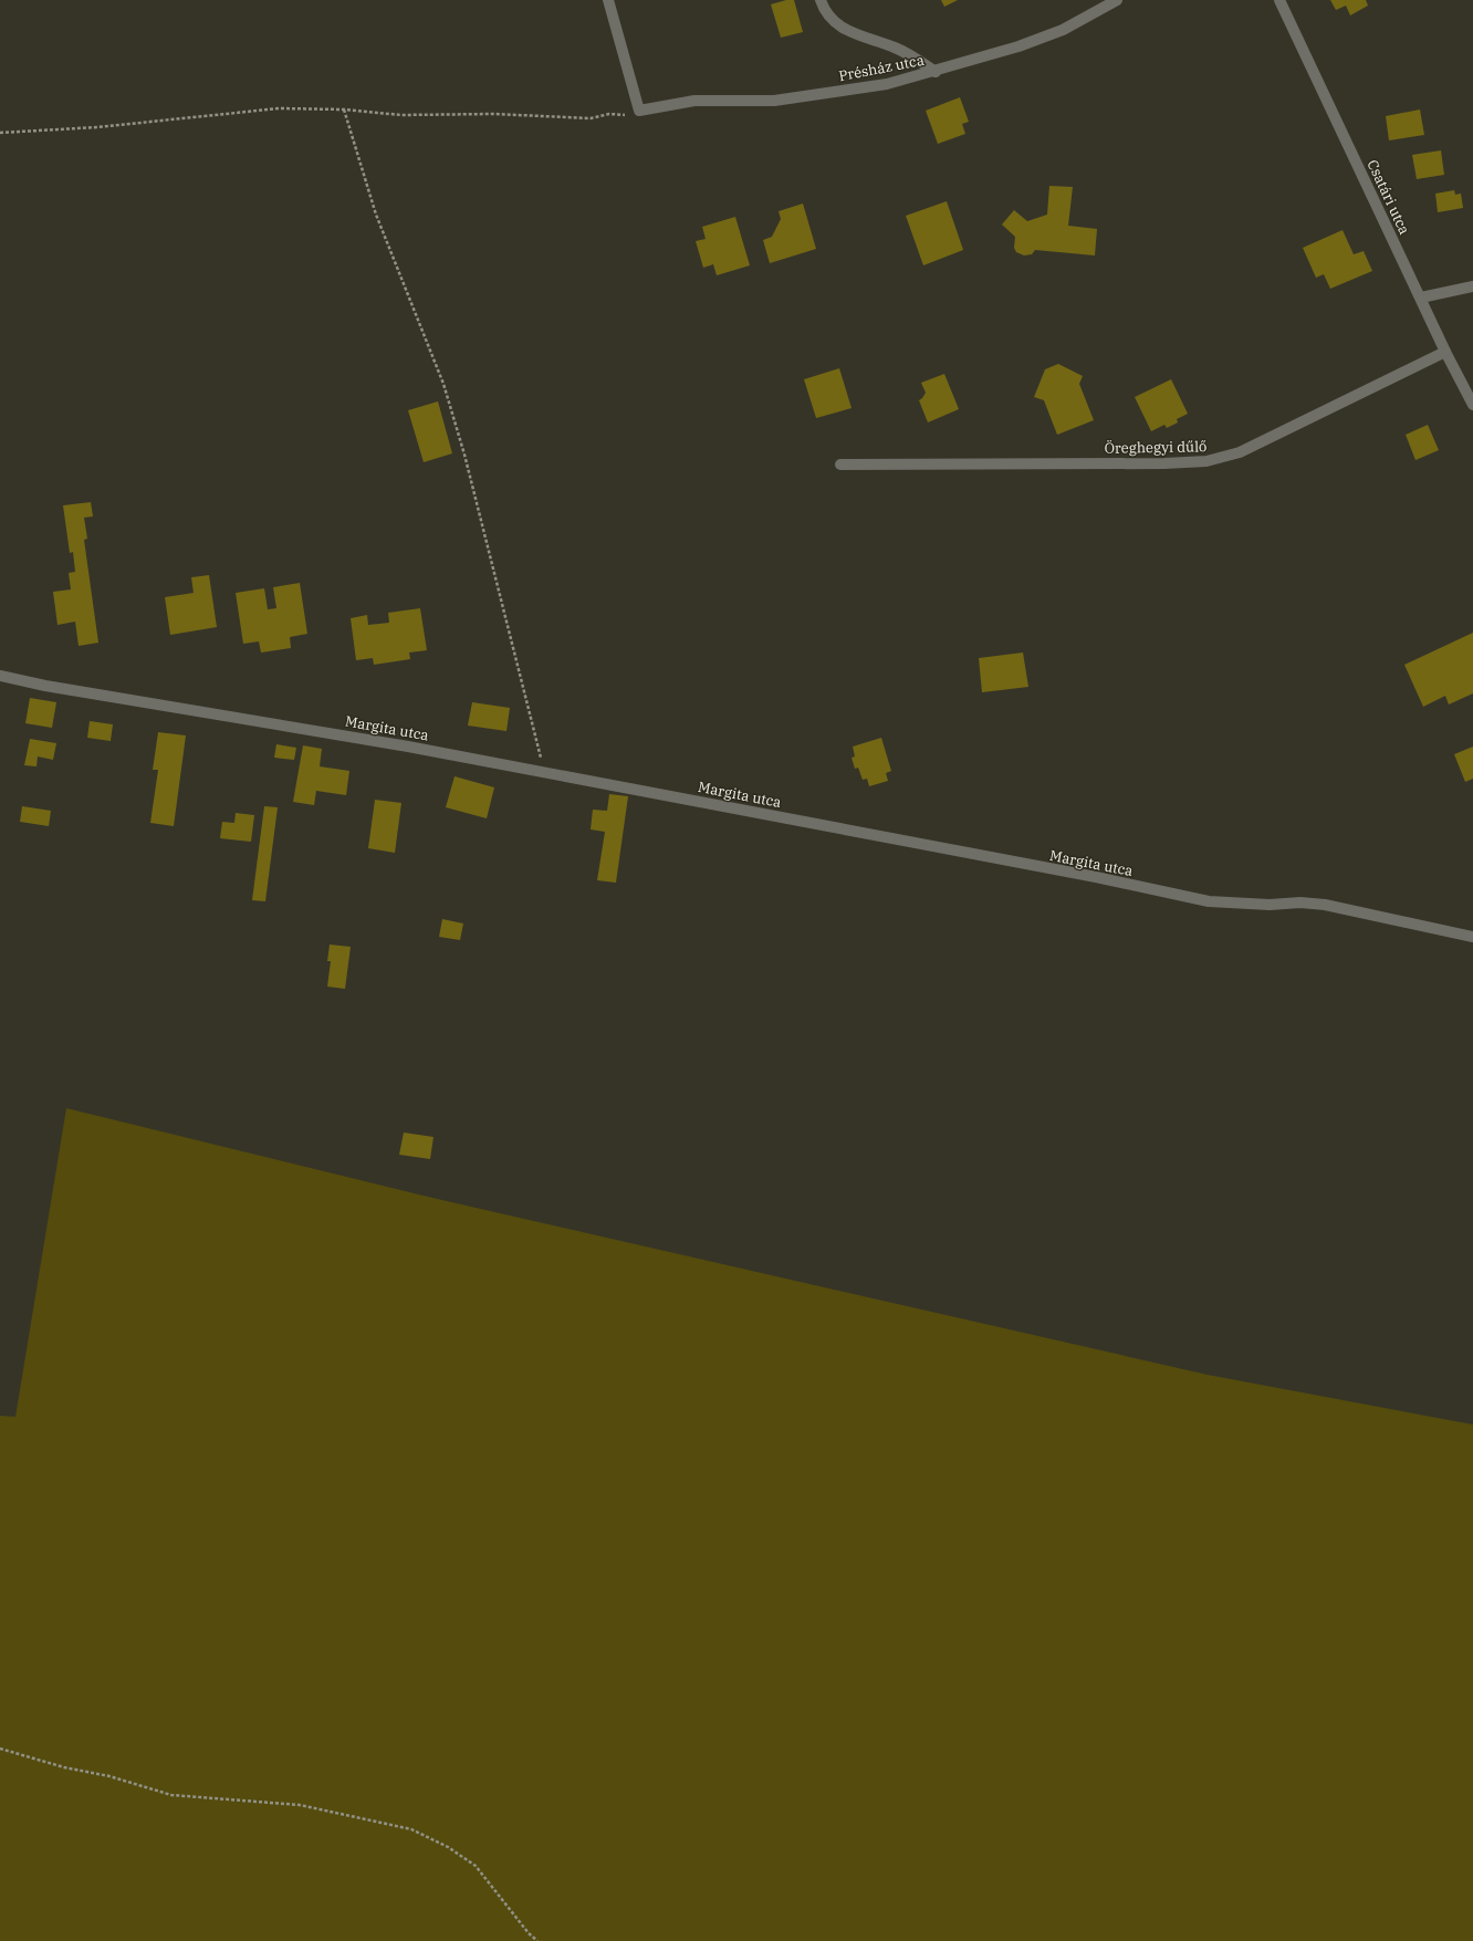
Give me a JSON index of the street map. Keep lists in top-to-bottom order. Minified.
{"streets":{"street":["Présház utca","Csatári utca","Öreghegyi dűlő","Margita utca"]},"crossings":[["Csatári utca","Öreghegyi dűlő"]]}
